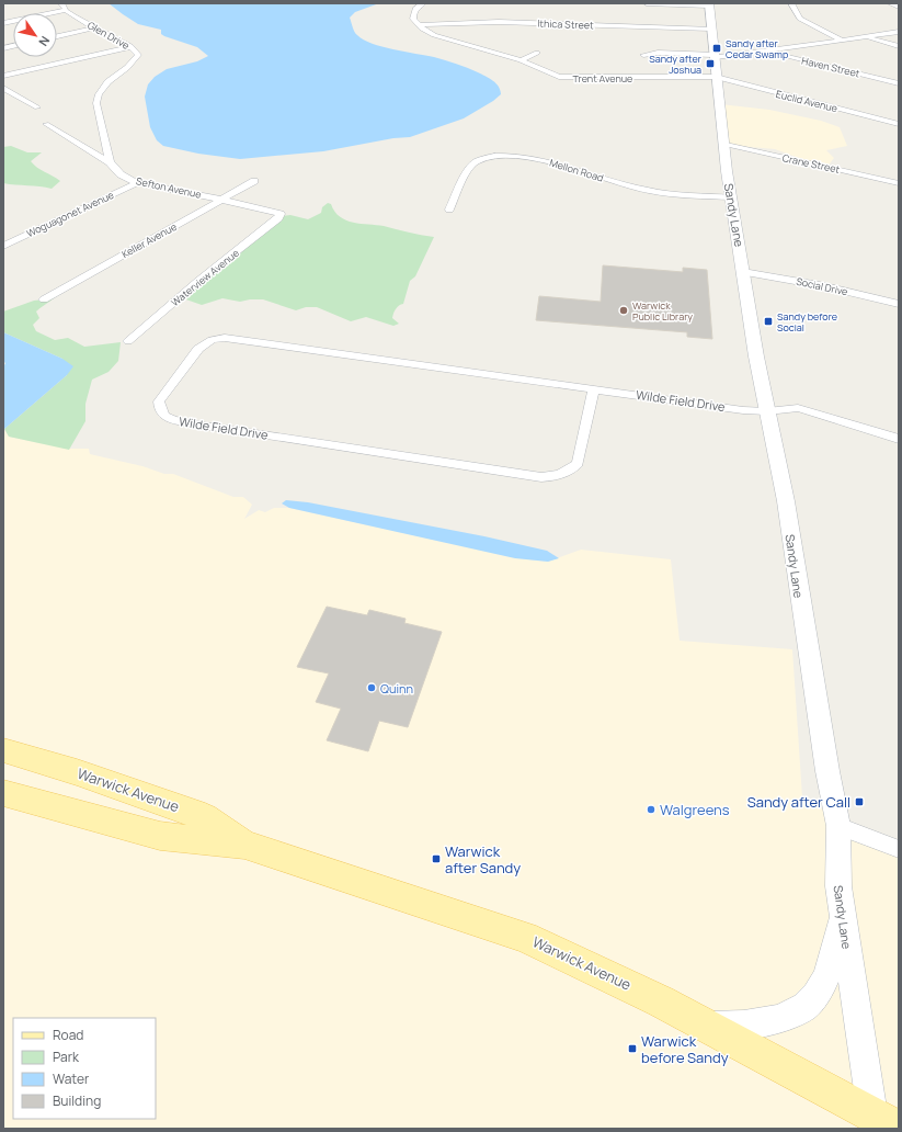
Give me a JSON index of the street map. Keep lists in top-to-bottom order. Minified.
{"streets":{"main road":["Sandy Lane","Warwick Avenue"],"street":["Ithica Street","Glen Drive","Haven Street","Trent Avenue","Euclid Avenue","Crane Street","Mellon Road","Sefton Avenue","Woguagonet Avenue","Keller Avenue","Waterview Avenue","Social Drive","Wilde Field Drive"]},"crossings":[["Ithica Street","Trent Avenue"],["Ithica Street","Sandy Lane"],["Glen Drive","Sefton Avenue"],["Trent Avenue","Euclid Avenue"],["Trent Avenue","Sandy Lane"],["Euclid Avenue","Sandy Lane"],["Crane Street","Sandy Lane"],["Mellon Road","Sandy Lane"],["Sefton Avenue","Woguagonet Avenue"],["Sefton Avenue","Keller Avenue"],["Sefton Avenue","Waterview Avenue"],["Sandy Lane","Social Drive"],["Sandy Lane","Wilde Field Drive"],["Sandy Lane","Warwick Avenue"]],"places":{"transit":["Sandy after Cedar Swamp","Sandy after Joshua","Sandy before Social","Sandy after Call","Warwick after Sandy","Warwick before Sandy"],"other":["Warwick Public Library","Quinn","Walgreens"]},"legend":["Road","Park","Water","Building"],"north":"bottom right"}
